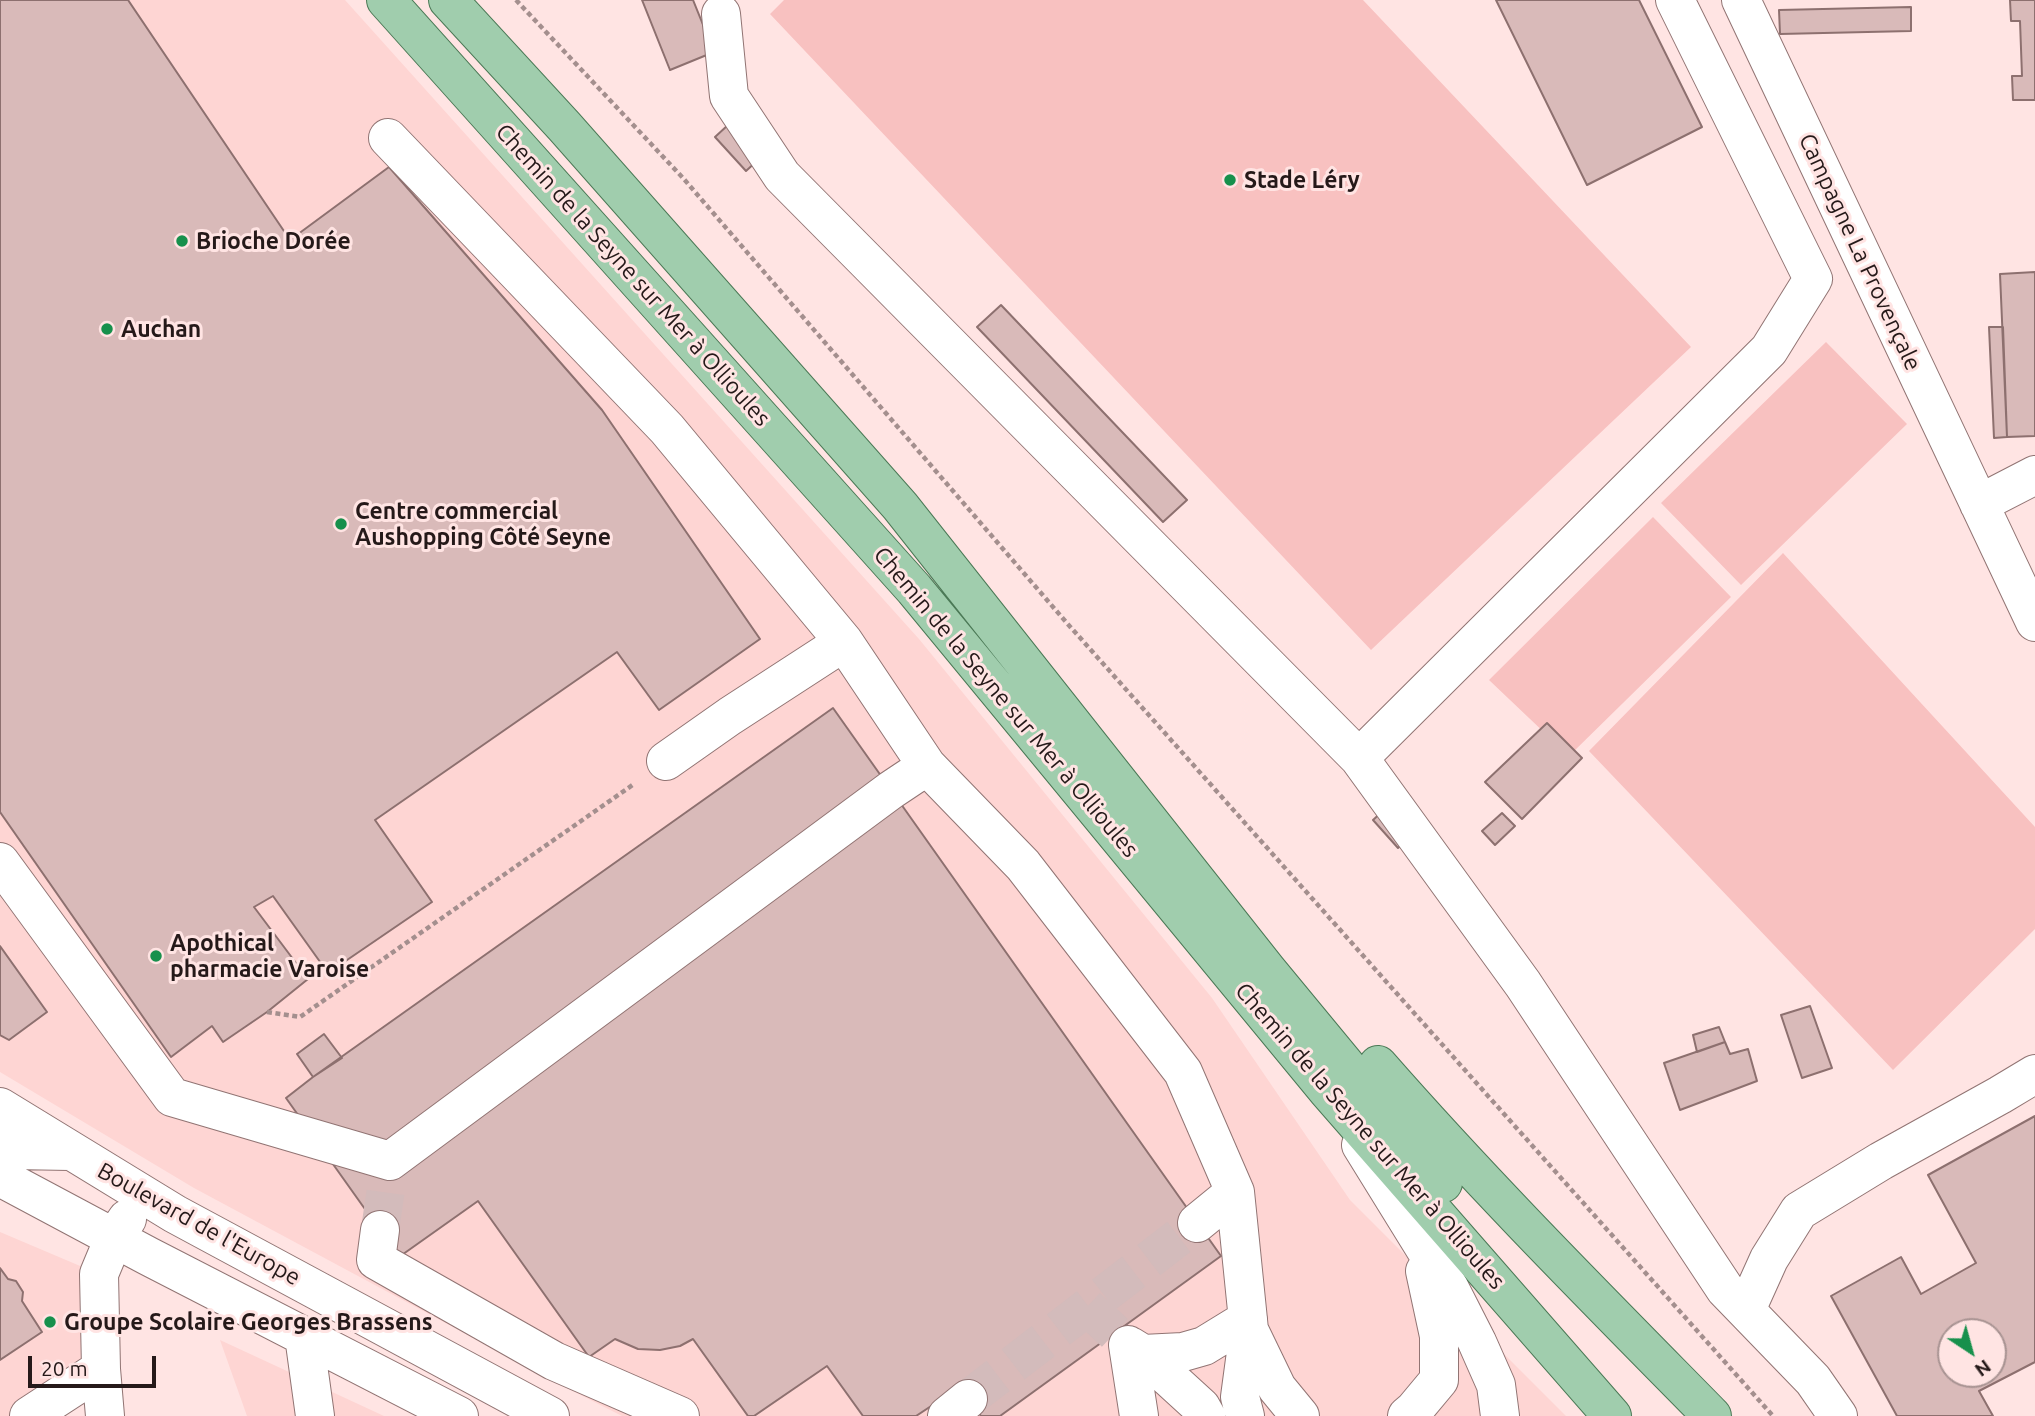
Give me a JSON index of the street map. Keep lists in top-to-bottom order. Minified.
{"streets":{"main road":["Chemin de la Seyne sur Mer à Ollioules"],"street":["Campagne La Provençale","Boulevard de l'Europe"]},"places":["Stade Léry","Brioche Dorée","Auchan","Centre commercial Aushopping Côté Seyne","Apothical pharmacie Varoise","Groupe Scolaire Georges Brassens"],"scale_bar":"20 m","north":"bottom right"}
